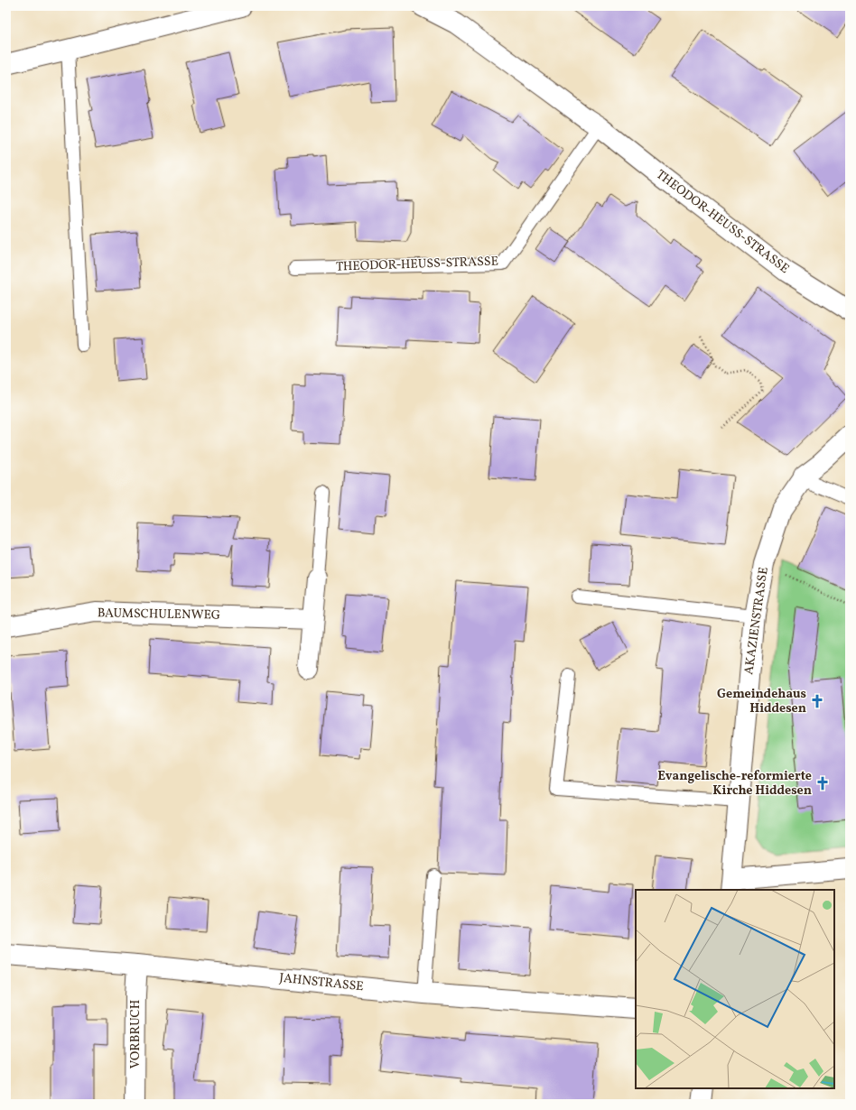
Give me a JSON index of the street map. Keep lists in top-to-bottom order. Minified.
{"streets":{"street":["THEODOR-HEUSS-STRASSE","BAUMSCHULENWEG","AKAZIENSTRASSE","JAHNSTRASSE","VORBRUCH"]},"crossings":[["JAHNSTRASSE","VORBRUCH"]],"places":{"church":["Gemeindehaus Hiddesen","Evangelische-reformierte Kirche Hiddesen"]}}
